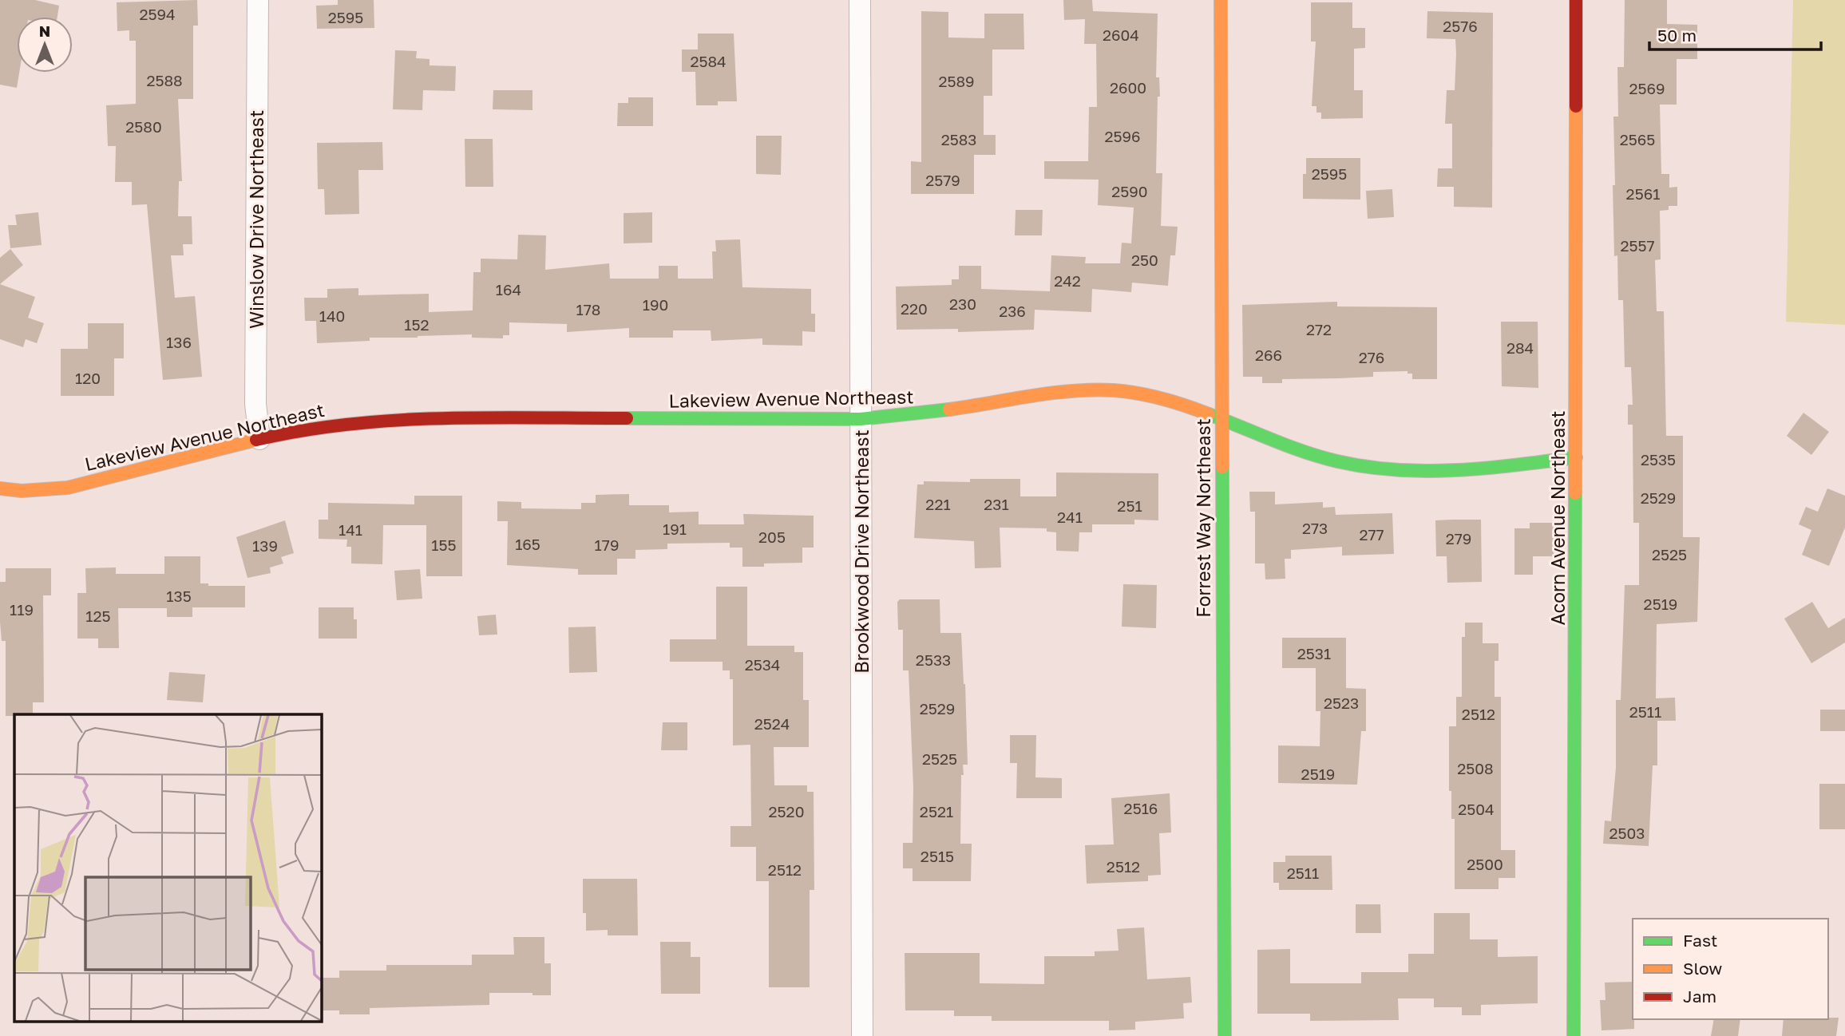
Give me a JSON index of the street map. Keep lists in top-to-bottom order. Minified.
{"streets":{"street":["Winslow Drive Northeast","Lakeview Avenue Northeast","Forrest Way Northeast","Acorn Avenue Northeast","Brookwood Drive Northeast"]},"crossings":[["Winslow Drive Northeast","Lakeview Avenue Northeast"],["Lakeview Avenue Northeast","Forrest Way Northeast"],["Lakeview Avenue Northeast","Acorn Avenue Northeast"],["Lakeview Avenue Northeast","Brookwood Drive Northeast"]],"house_numbers":["2594","2595","2576","2604","2584","2588","2589","2600","2569","2580","2596","2583","2565","2595","2579","2590","2561","2557","250","242","164","230","190","220","178","236","140","152","272","136","284","266","276","120","2535","2529","221","231","251","241","273","191","141","277","205","279","165","155","179","139","2525","135","2519","119","125","2531","2533","2534","2523","2529","2511","2512","2524","2525","2508","2519","2516","2504","2520","2521","2503","2515","2500","2512","2512","2511"],"legend":["Fast","Slow","Jam"],"scale_bar":"50 m","north":"top"}
